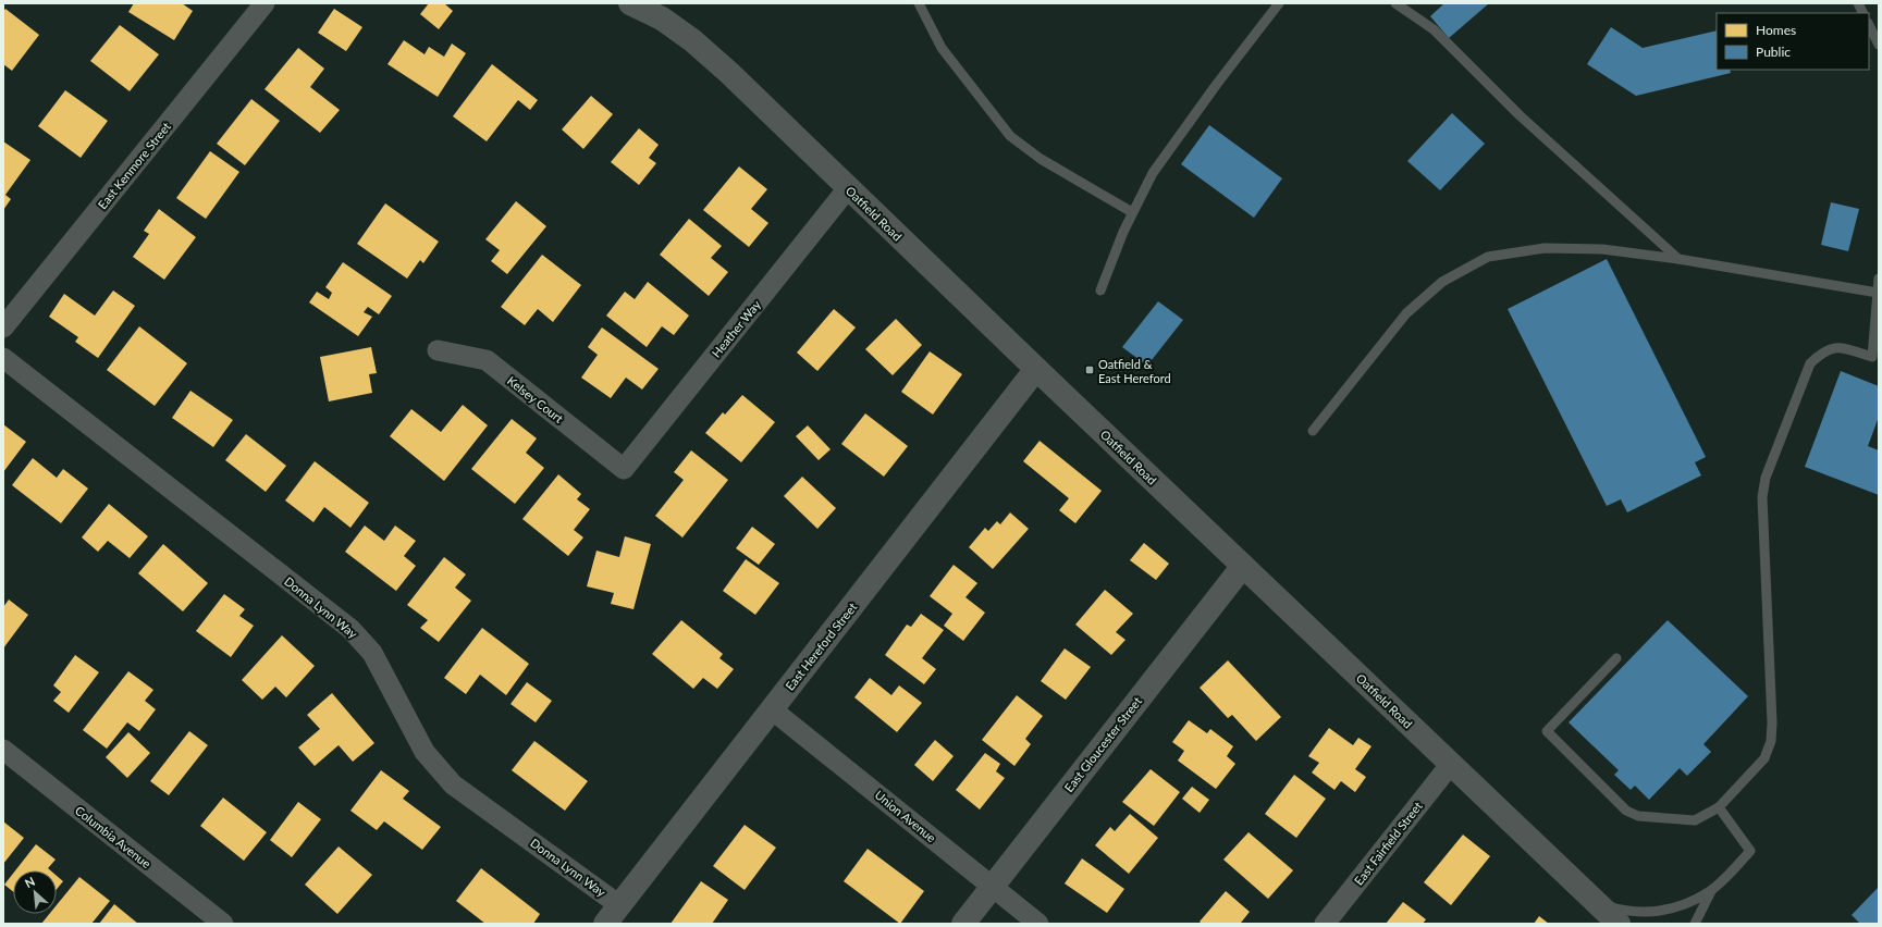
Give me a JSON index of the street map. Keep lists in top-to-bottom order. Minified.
{"streets":{"main road":["Oatfield Road","East Hereford Street","East Gloucester Street"],"street":["East Kenmore Street","Heather Way","Kelsey Court","Donna Lynn Way","Union Avenue","Columbia Avenue","East Fairfield Street"]},"crossings":[["Oatfield Road","Heather Way"],["Oatfield Road","East Hereford Street"],["Oatfield Road","East Gloucester Street"],["Oatfield Road","East Fairfield Street"],["Heather Way","Kelsey Court"],["Donna Lynn Way","East Hereford Street"],["East Hereford Street","Union Avenue"],["East Gloucester Street","Union Avenue"]],"places":{"transit":["Oatfield & East Hereford"]},"legend":["Homes","Public"],"north":"top left"}
